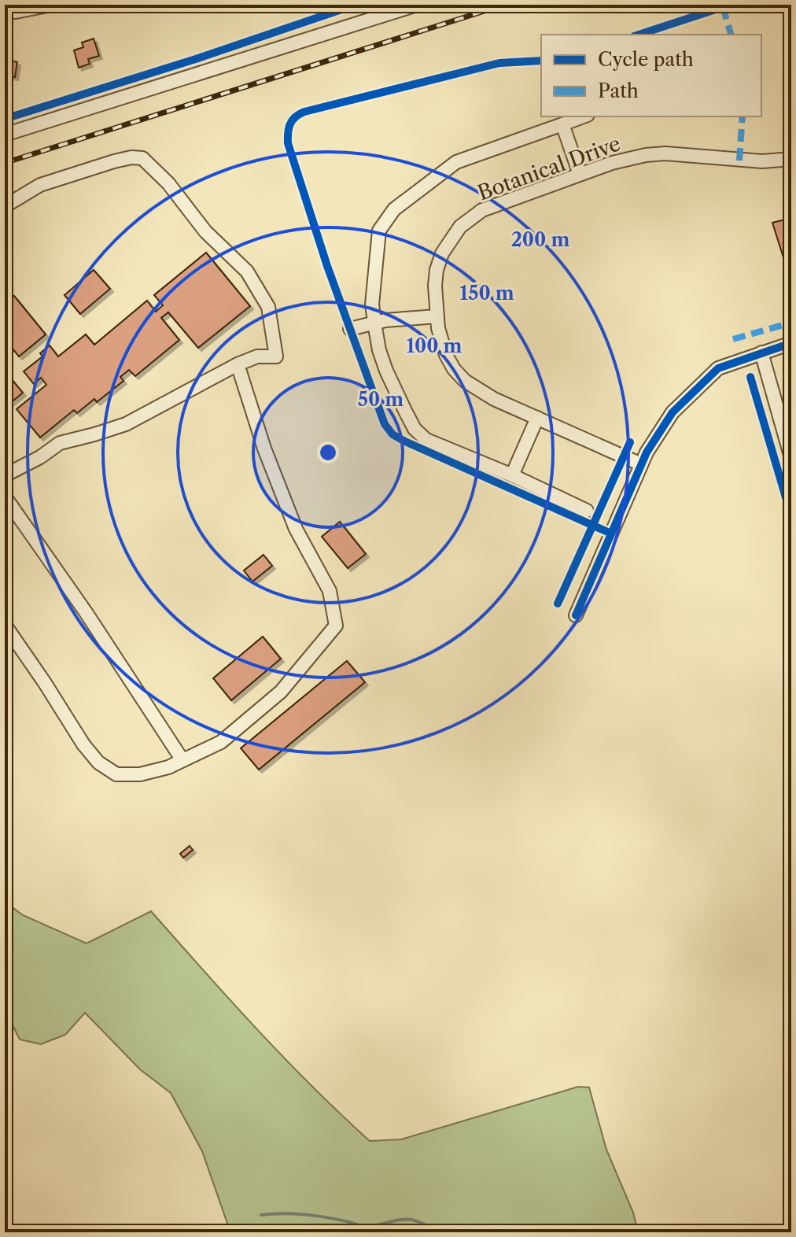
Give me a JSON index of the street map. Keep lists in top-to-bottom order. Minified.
{"streets":{"street":["Botanical Drive"]},"legend":["Cycle path","Path"],"rings":["200 m","150 m","100 m","50 m"]}
